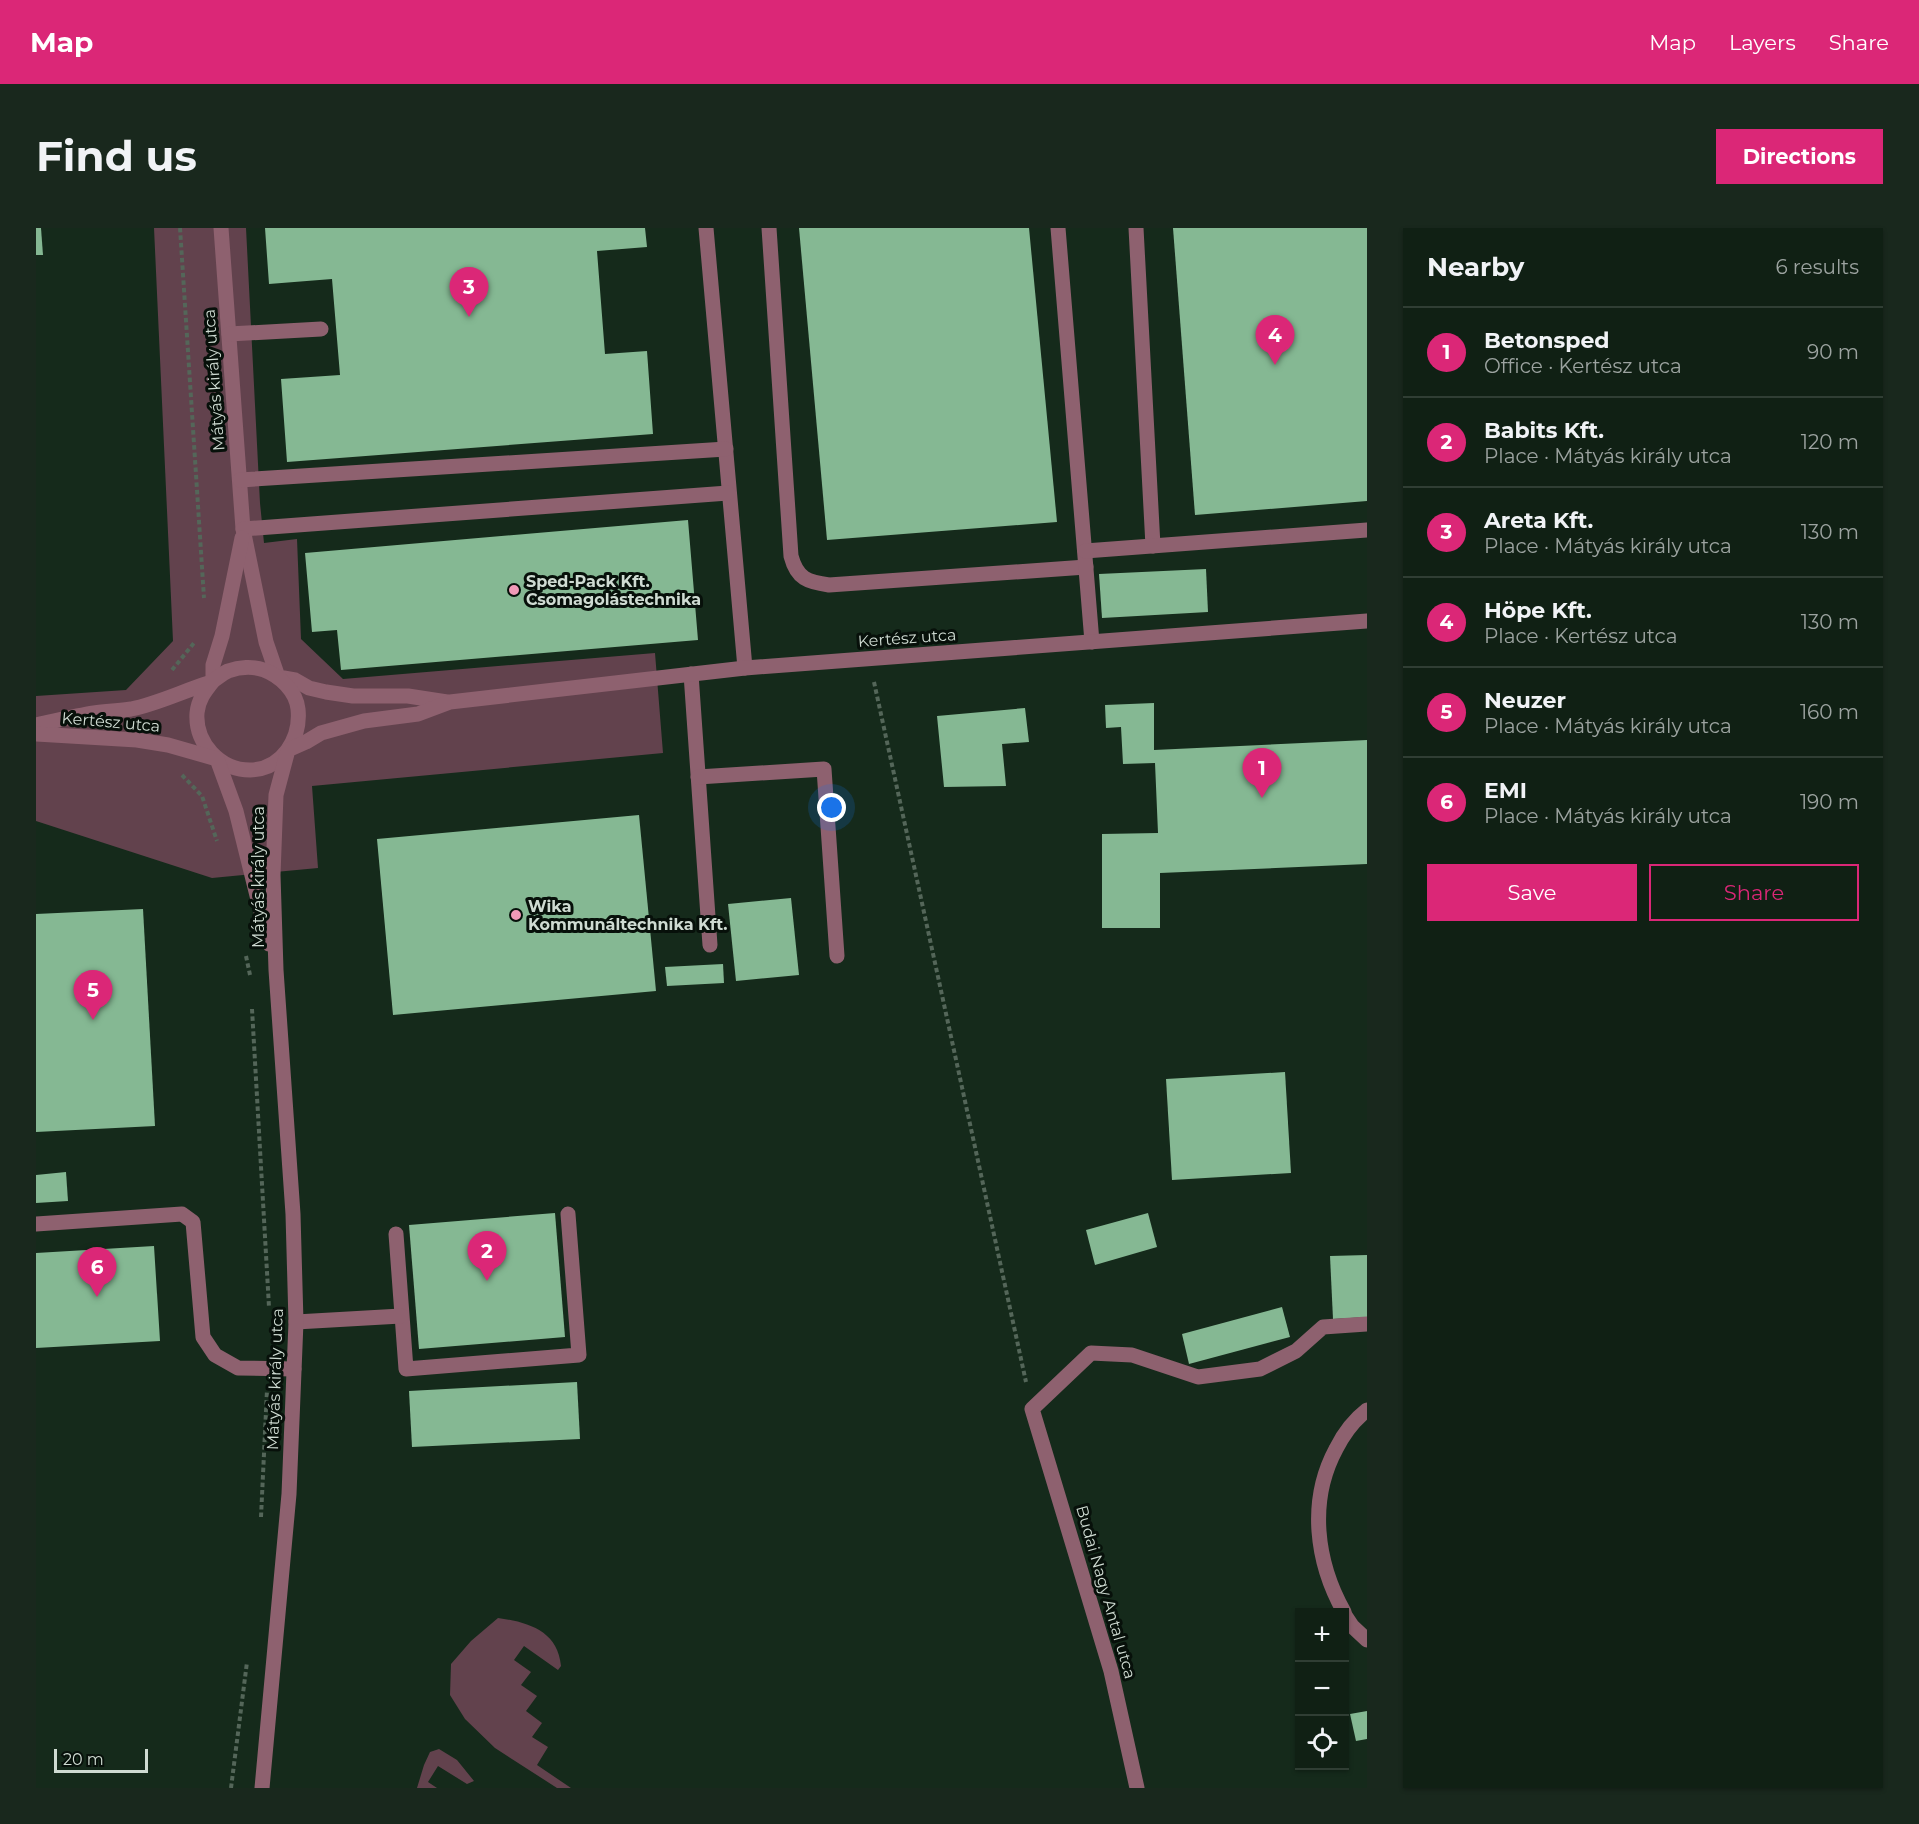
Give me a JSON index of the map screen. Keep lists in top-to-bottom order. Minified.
{"streets":{"street":["Mátyás király utca","Kertész utca","Budai Nagy Antal utca"]},"crossings":[["Mátyás király utca","Kertész utca"]],"places":["Sped-Pack Kft. Csomagolástechnika","Wika Kommunáltechnika Kft."],"scale_bar":"20 m","page":{"header":"Map","nav":["Map","Layers","Share"],"buttons":["Directions",["Save","Share"]],"title":"Find us","heading":["Nearby","6 results"],"pins":["3","4","1","5","2","6"],"list":[{"mark":"1","name":"Betonsped","note":"Office · Kertész utca","value":"90 m"},{"mark":"2","name":"Babits Kft.","note":"Place · Mátyás király utca","value":"120 m"},{"mark":"3","name":"Areta Kft.","note":"Place · Mátyás király utca","value":"130 m"},{"mark":"4","name":"Höpe Kft.","note":"Place · Kertész utca","value":"130 m"},{"mark":"5","name":"Neuzer","note":"Place · Mátyás király utca","value":"160 m"},{"mark":"6","name":"EMI","note":"Place · Mátyás király utca","value":"190 m"}],"map_buttons":["+","−"],"scale":"20 m"}}
